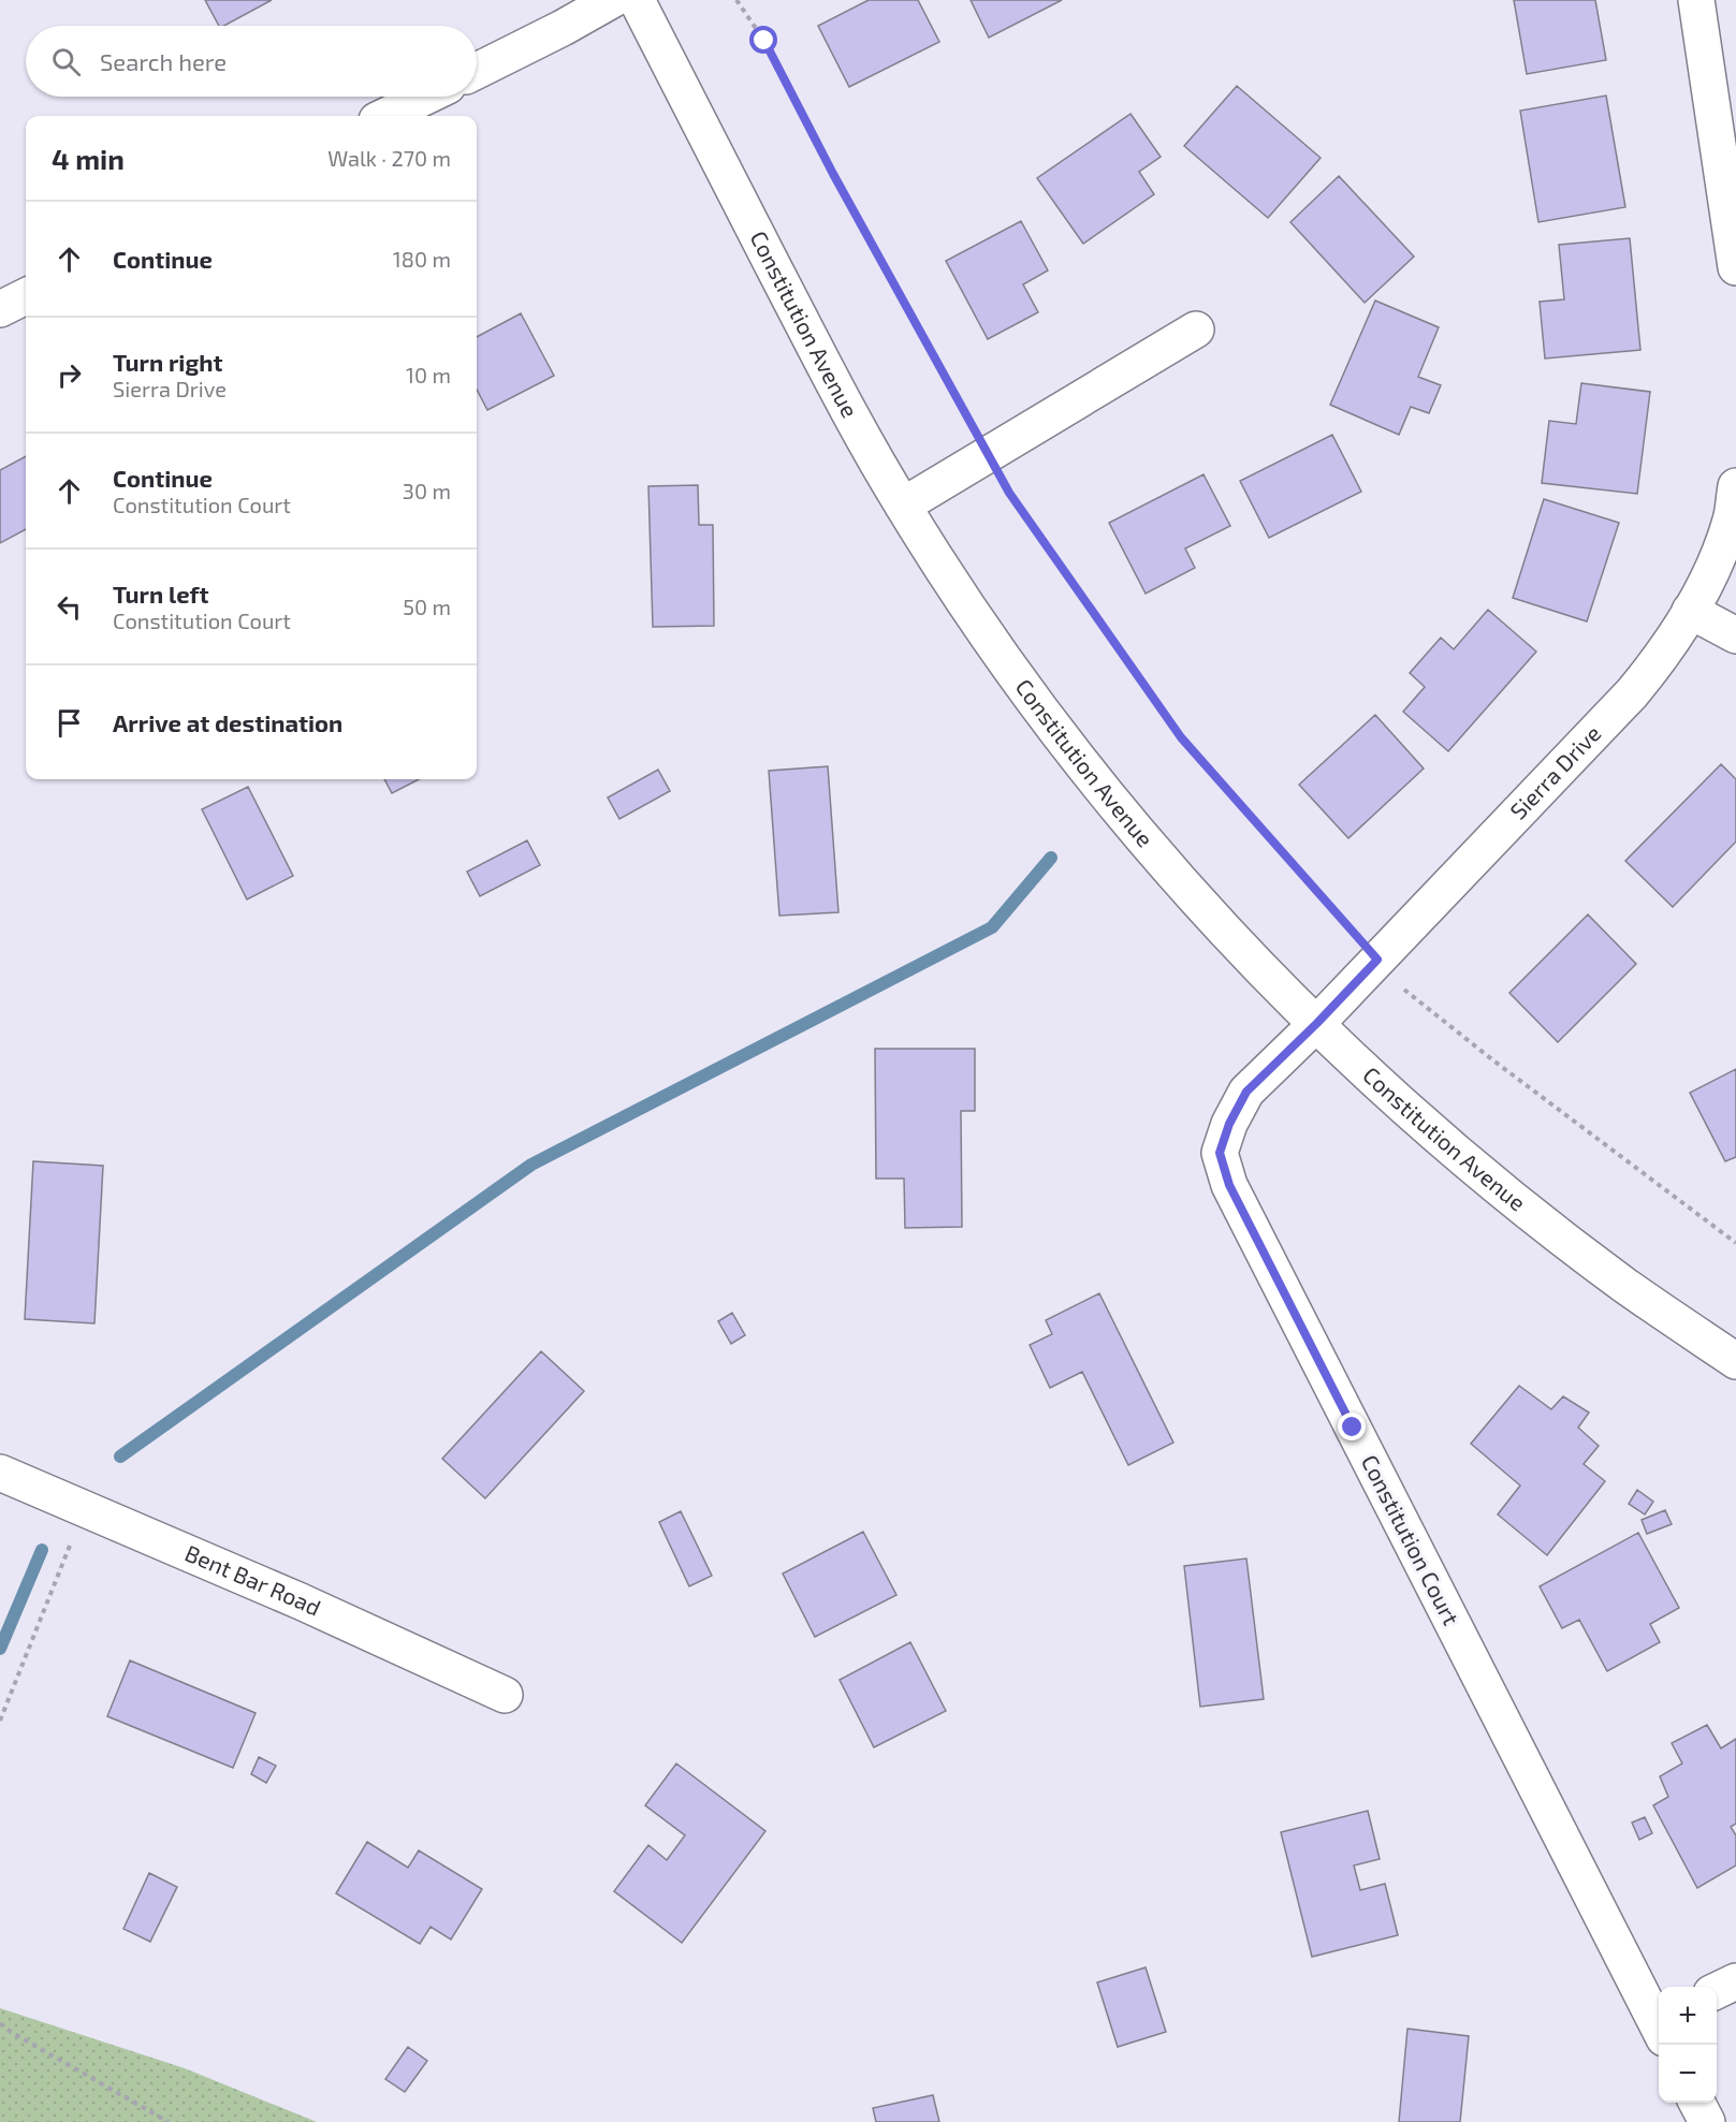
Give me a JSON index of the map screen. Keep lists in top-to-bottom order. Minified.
{"streets":{"street":["Constitution Avenue","Sierra Drive","Constitution Court","Bent Bar Road"]},"crossings":[["Constitution Avenue","Sierra Drive"],["Constitution Avenue","Constitution Court"],["Sierra Drive","Constitution Court"]],"page":{"search":"Search here","heading":["4 min","Walk · 270 m"],"list":[["Continue","180 m"],["Turn right","Sierra Drive","10 m"],["Continue","Constitution Court","30 m"],["Turn left","Constitution Court","50 m"],"Arrive at destination"],"map_buttons":["+","−"]}}
